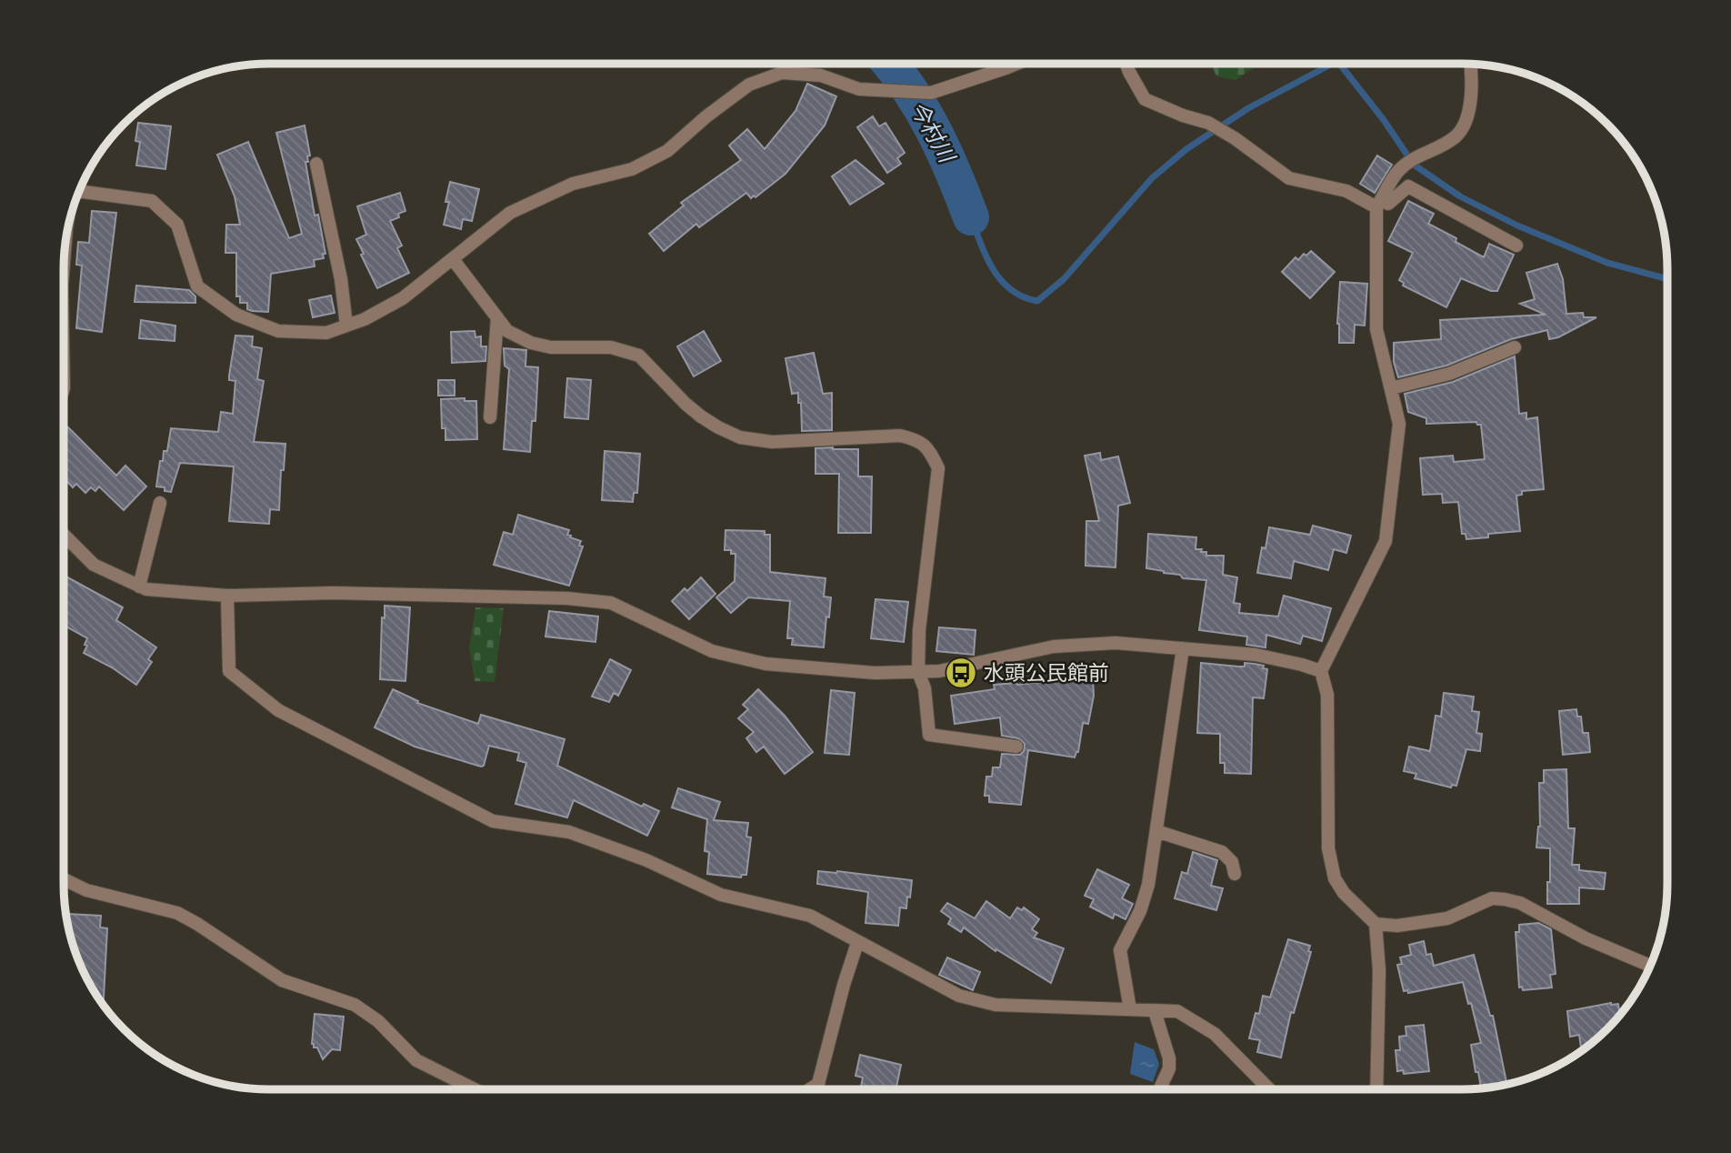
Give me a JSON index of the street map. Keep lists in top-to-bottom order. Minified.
{"water":["今村川"],"places":{"bus stop":["水頭公民館前"]}}
